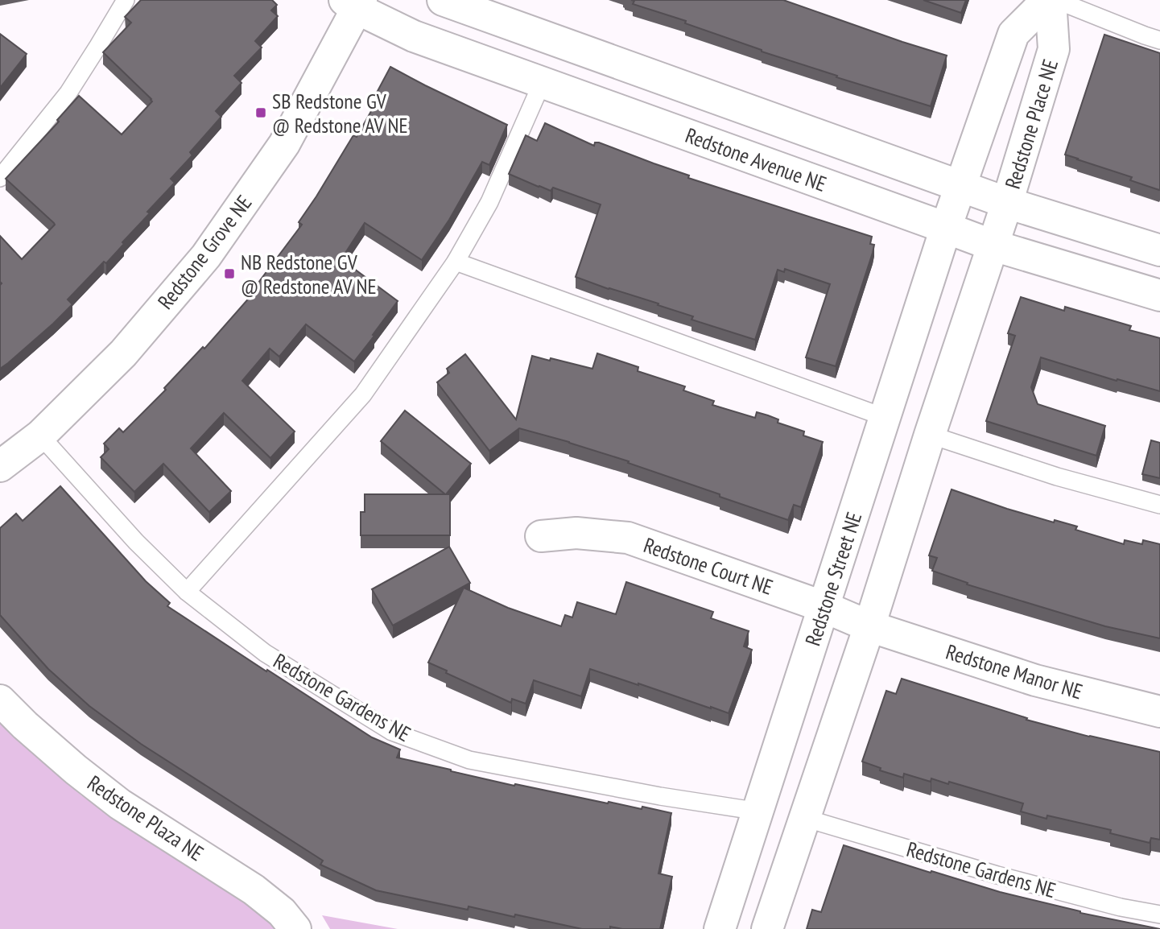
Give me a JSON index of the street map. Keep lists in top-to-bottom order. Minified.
{"streets":{"street":["Redstone Place NE","Redstone Avenue NE","Redstone Grove NE","Redstone Court NE","Redstone Street NE","Redstone Manor NE","Redstone Plaza NE"],"lane":["Redstone Gardens NE"]},"crossings":[["Redstone Place NE","Redstone Avenue NE"],["Redstone Place NE","Redstone Street NE"],["Redstone Avenue NE","Redstone Grove NE"],["Redstone Avenue NE","Redstone Street NE"],["Redstone Grove NE","Redstone Gardens NE"],["Redstone Court NE","Redstone Street NE"],["Redstone Court NE","Redstone Manor NE"],["Redstone Street NE","Redstone Gardens NE"]],"places":{"transit":["SB Redstone GV @ Redstone AV NE","NB Redstone GV @ Redstone AV NE"]}}
